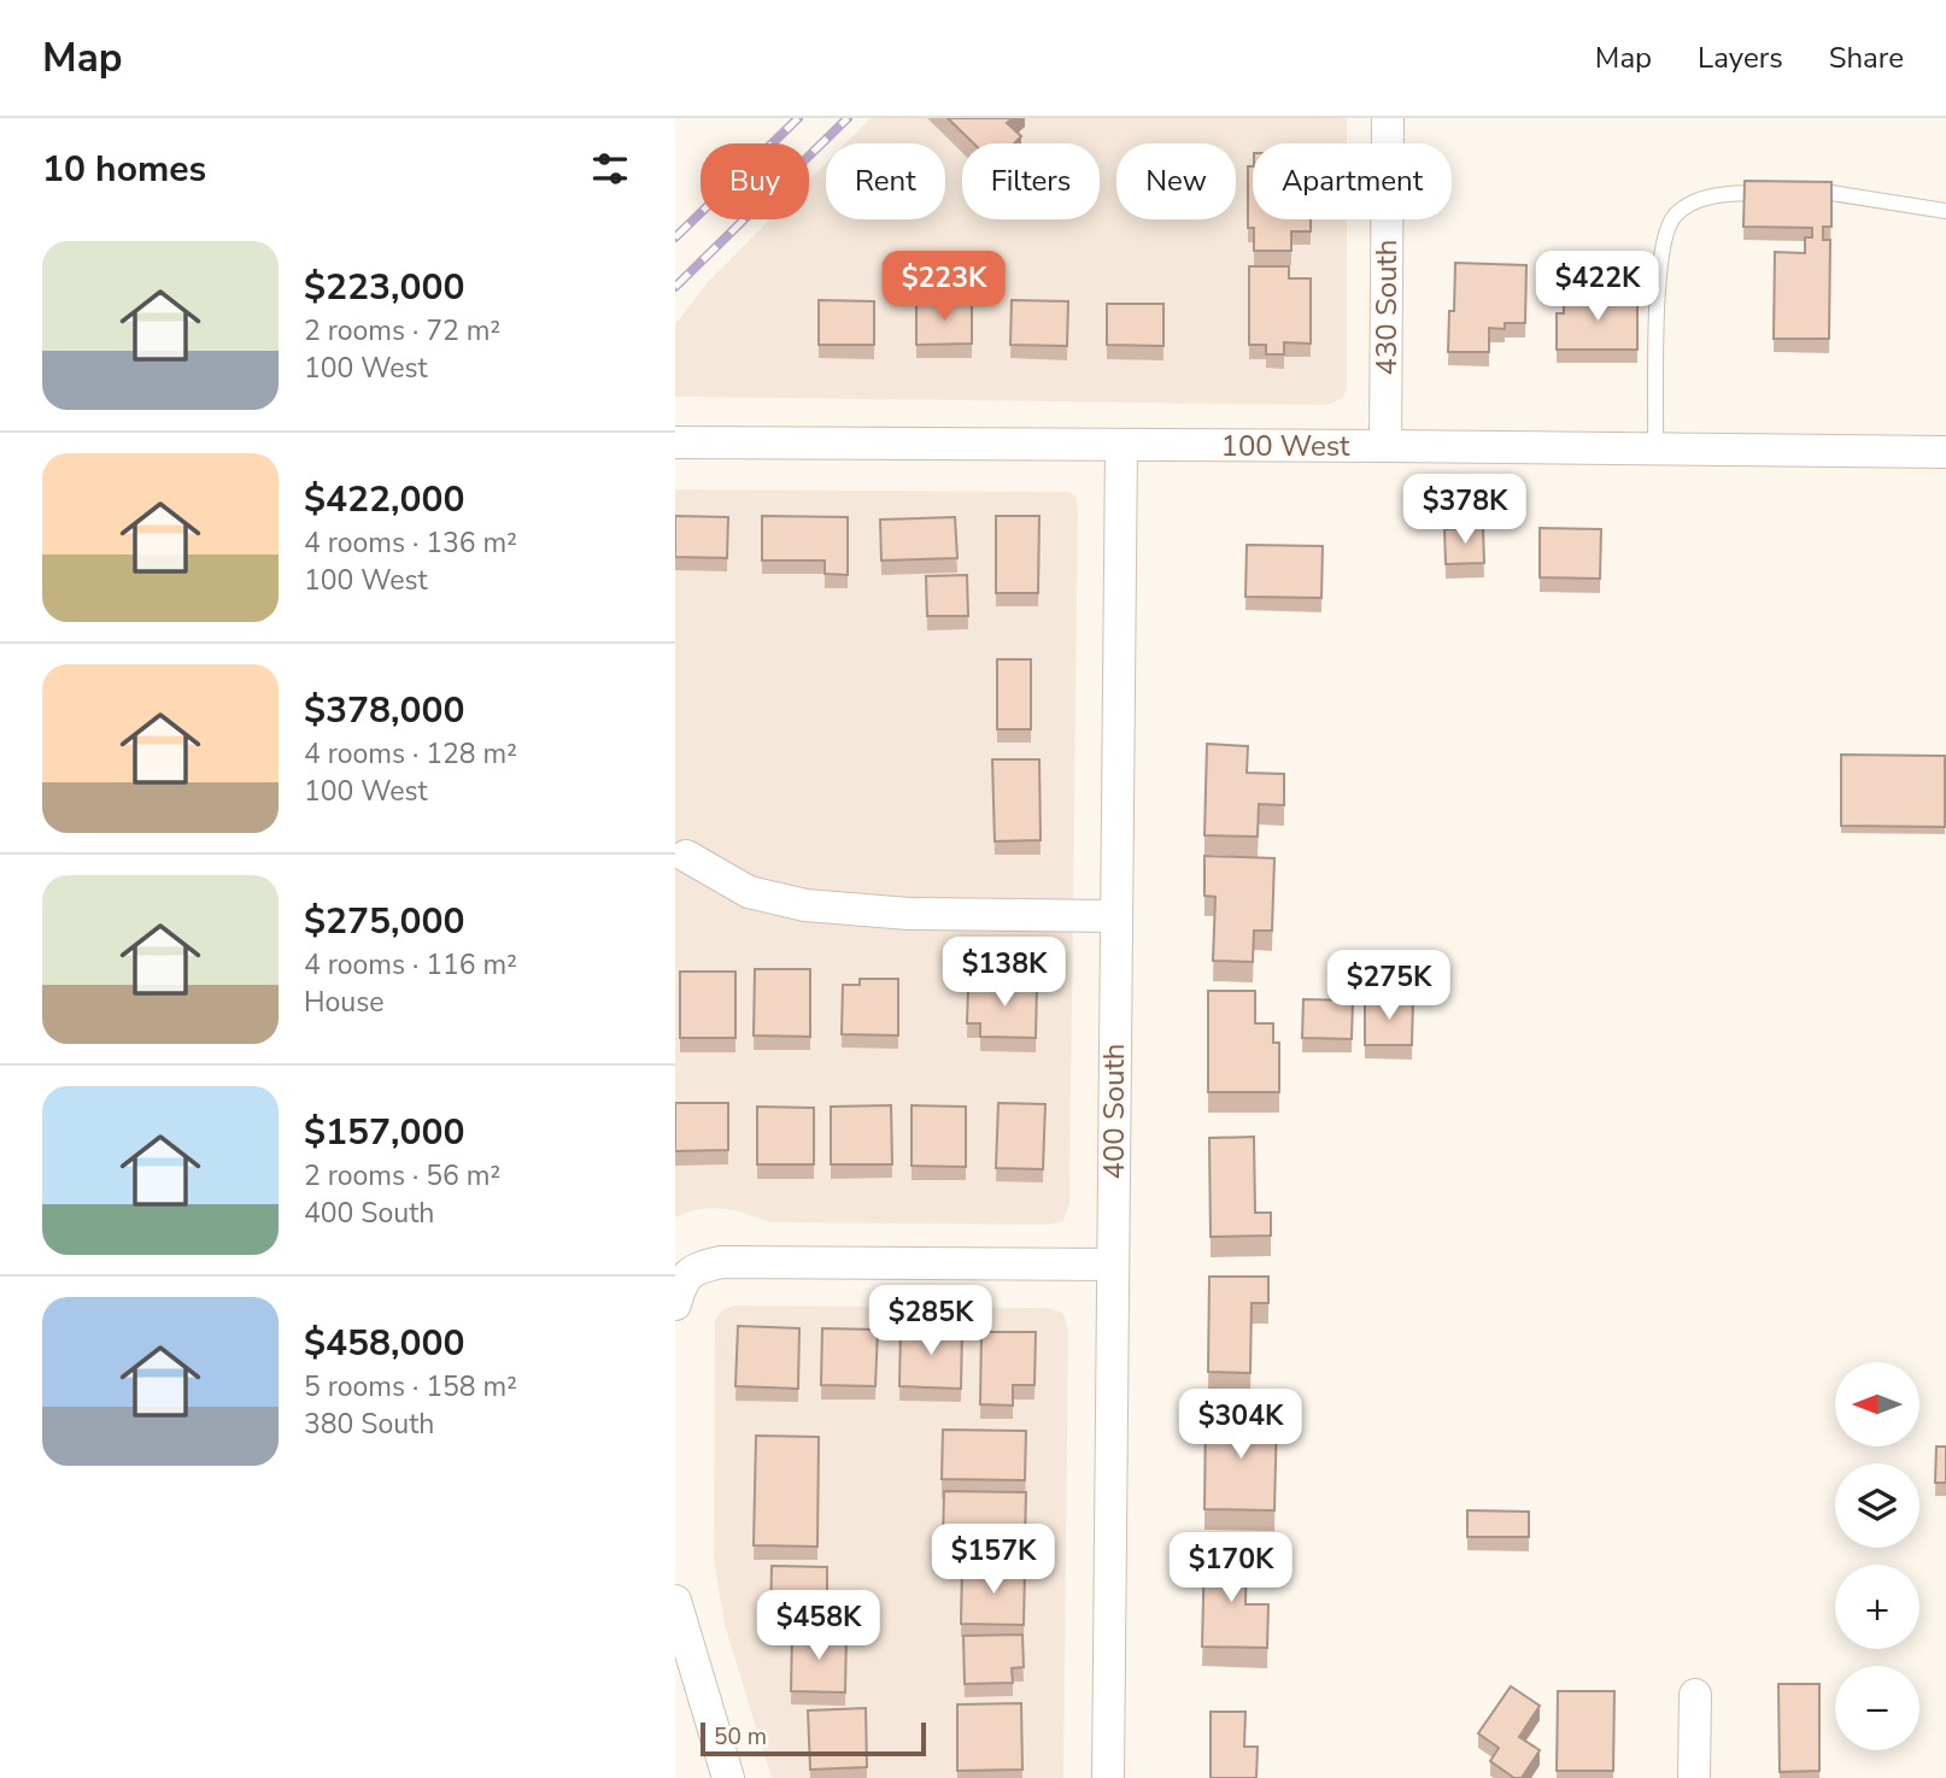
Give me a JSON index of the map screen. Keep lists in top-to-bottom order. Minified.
{"streets":{"street":["430 South","100 West","400 South"]},"crossings":[["430 South","100 West"],["100 West","400 South"]],"scale_bar":"50 m","north":"left","page":{"header":"Map","nav":["Map","Layers","Share"],"heading":"10 homes","chip":["Buy","Rent","Filters","New","Apartment"],"list":[{"name":"$223,000","note":"2 rooms · 72 m² · 100 West"},{"name":"$422,000","note":"4 rooms · 136 m² · 100 West"},{"name":"$378,000","note":"4 rooms · 128 m² · 100 West"},{"name":"$275,000","note":"4 rooms · 116 m² · House"},{"name":"$157,000","note":"2 rooms · 56 m² · 400 South"},{"name":"$458,000","note":"5 rooms · 158 m² · 380 South"}],"price":["$223K","$422K","$378K","$138K","$275K","$285K","$304K","$157K","$170K","$458K"],"map_buttons":["+","−"],"scale":"50 m"}}
